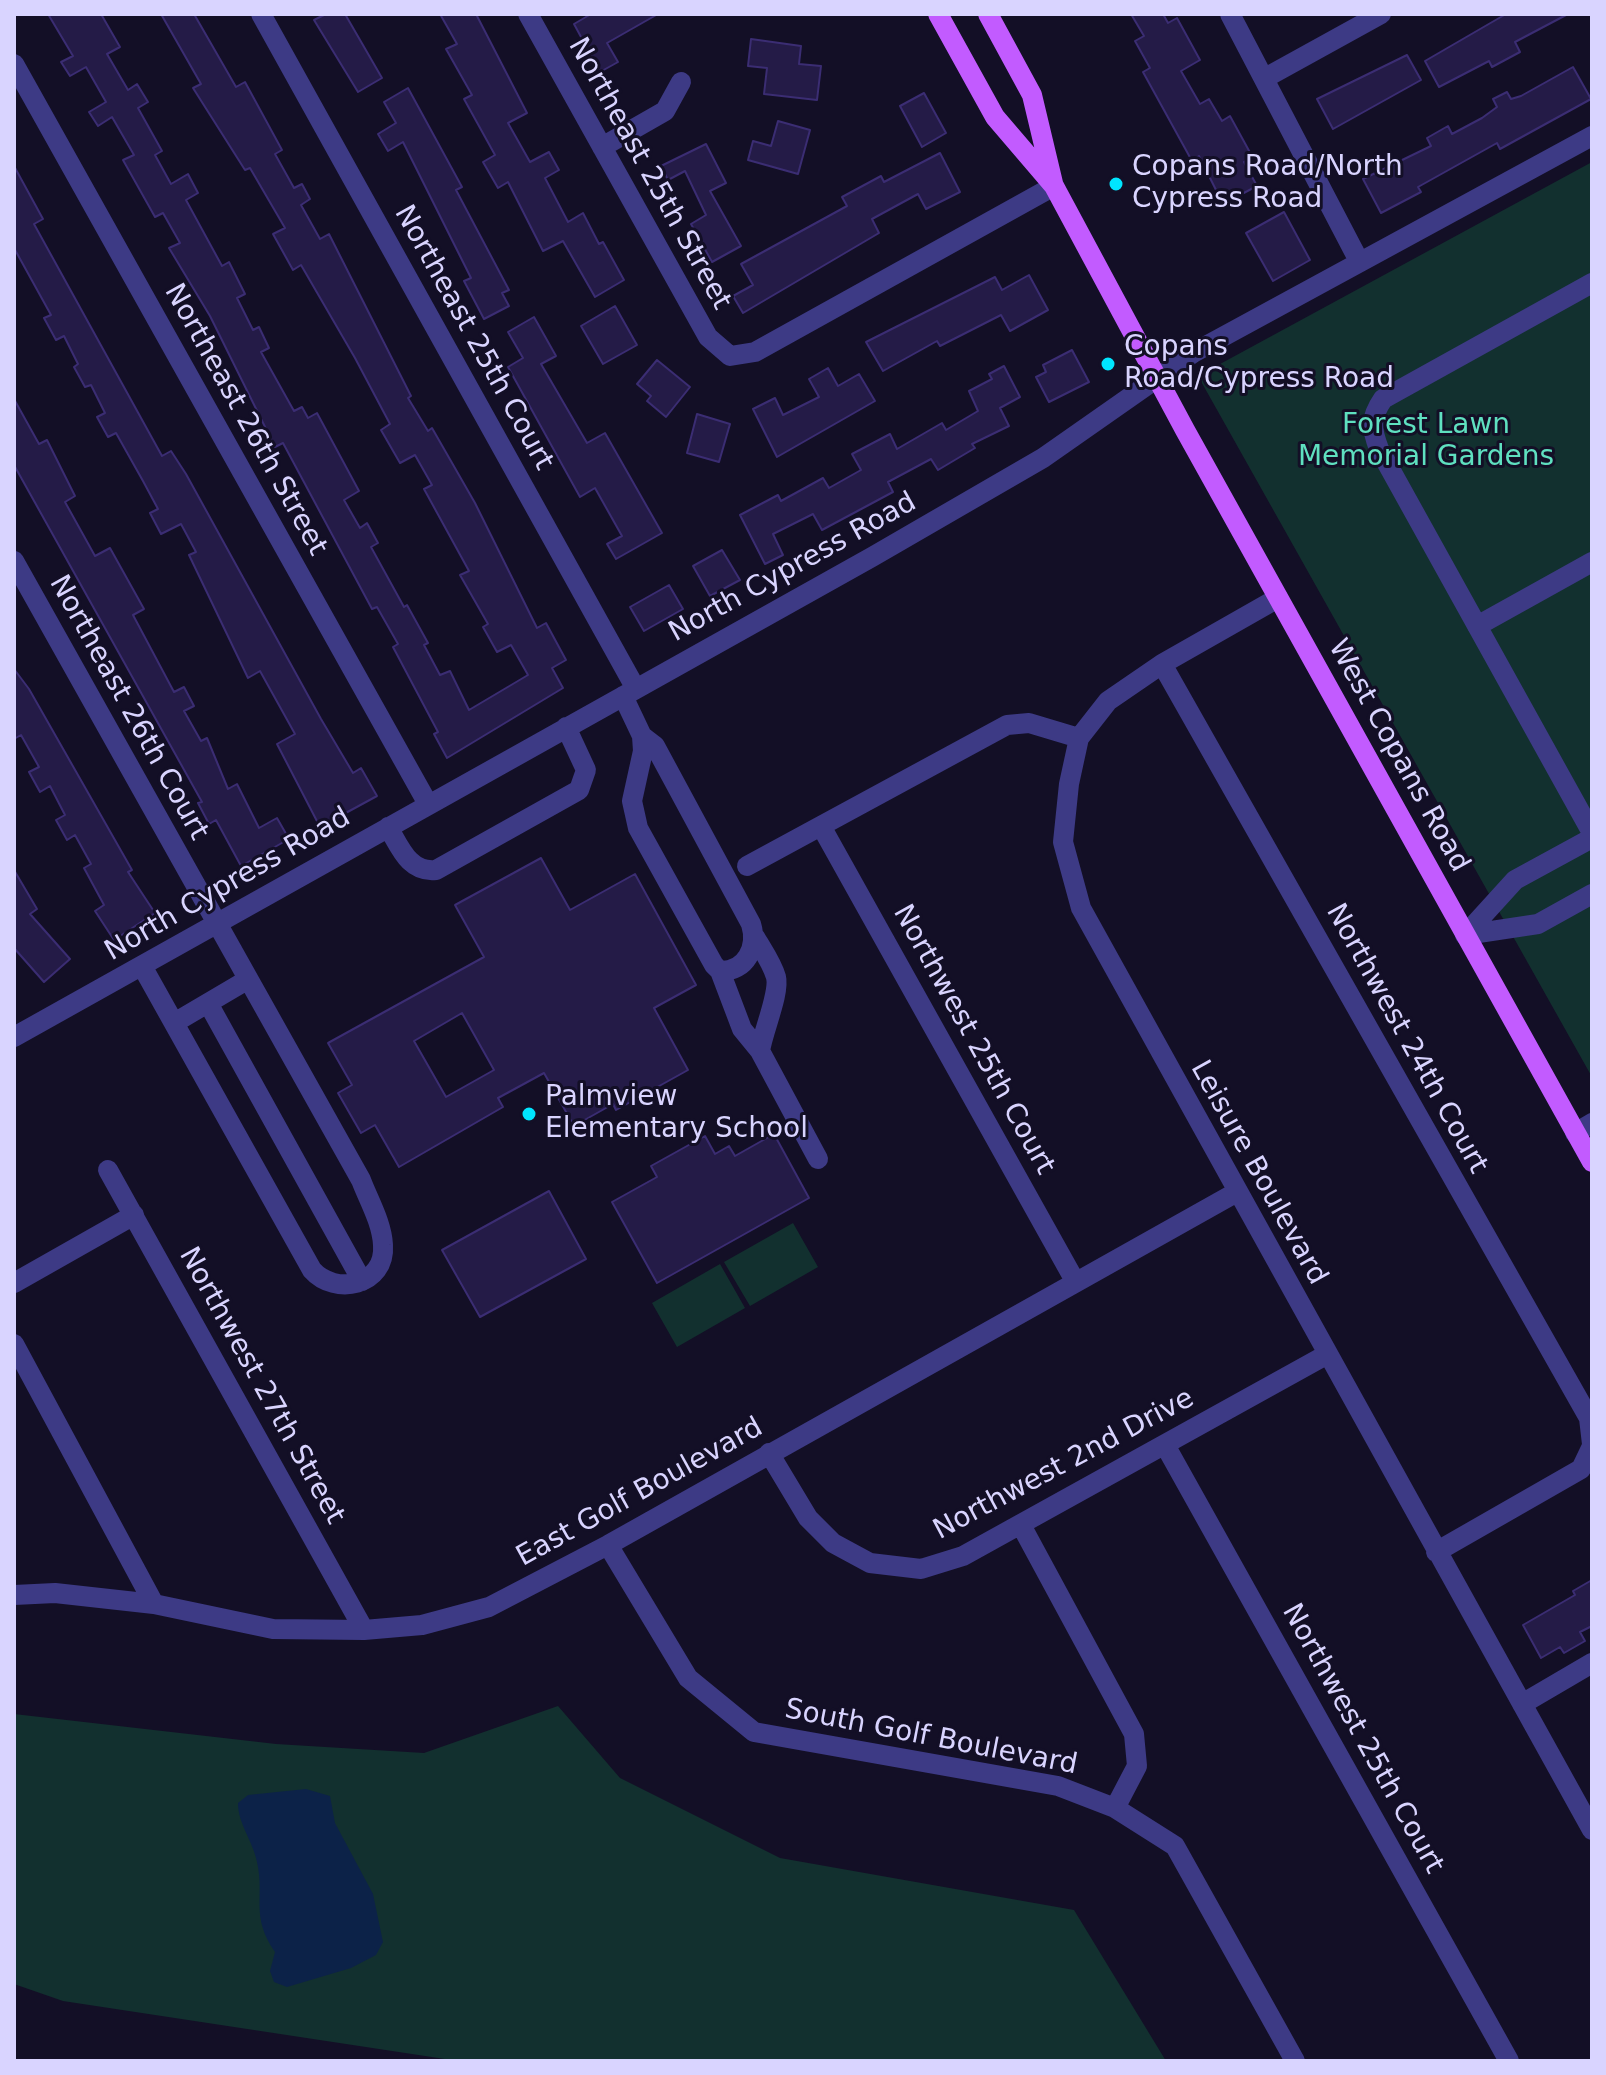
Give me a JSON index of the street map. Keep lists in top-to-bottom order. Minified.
{"streets":{"main road":["West Copans Road"],"street":["Northeast 25th Street","Northeast 25th Court","Northeast 26th Street","North Cypress Road","Northeast 26th Court","Northwest 24th Court","Northwest 25th Court","Leisure Boulevard","Northwest 27th Street","Northwest 2nd Drive","East Golf Boulevard","South Golf Boulevard"]},"crossings":[["Northeast 25th Street","West Copans Road"],["Northeast 25th Court","North Cypress Road"],["Northeast 26th Street","North Cypress Road"],["North Cypress Road","Northeast 26th Court"],["North Cypress Road","West Copans Road"],["West Copans Road","Leisure Boulevard"],["Northwest 24th Court","Leisure Boulevard"],["Northwest 25th Court","Northwest 2nd Drive"],["Northwest 25th Court","East Golf Boulevard"],["Leisure Boulevard","Northwest 2nd Drive"],["Leisure Boulevard","East Golf Boulevard"],["Northwest 27th Street","East Golf Boulevard"],["Northwest 2nd Drive","East Golf Boulevard"],["East Golf Boulevard","South Golf Boulevard"]],"parks":["Forest Lawn Memorial Gardens"],"places":["Copans Road/North Cypress Road","Copans Road/Cypress Road","Palmview Elementary School"]}
